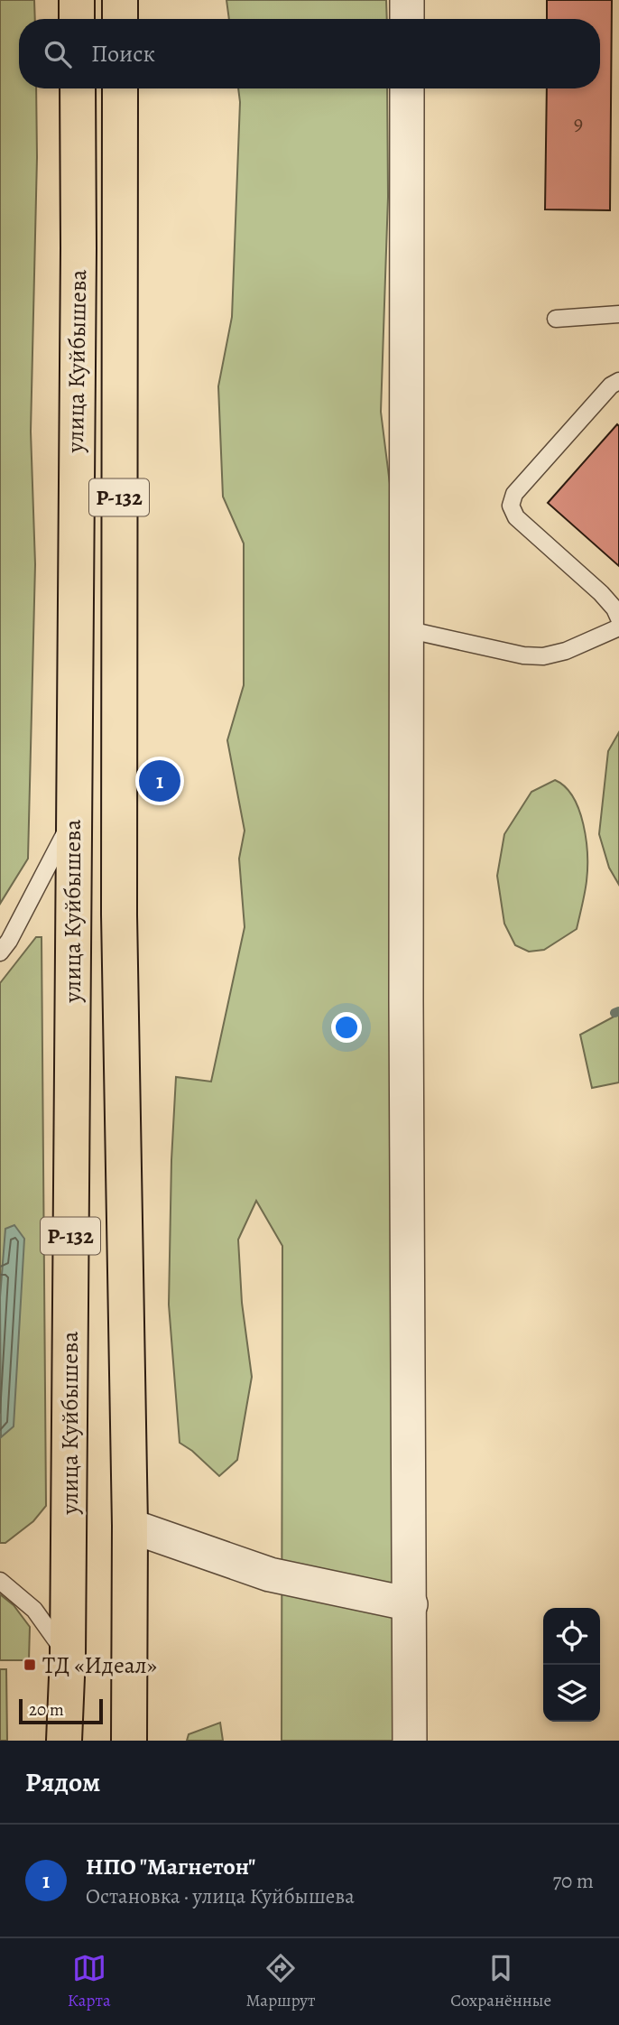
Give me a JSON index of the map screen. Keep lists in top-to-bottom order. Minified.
{"streets":{"highway":["улица Куйбышева","Р-132"]},"places":{"transit":["ТД «Идеал»"]},"house_numbers":["9"],"scale_bar":"20 m","page":{"search":"Поиск","pins":"1","scale":"20 m","heading":"Рядом","list":[{"mark":"1","name":"НПО \"Магнетон\"","note":"Остановка · улица Куйбышева","value":"70 m"}],"nav":["Карта","Маршрут","Сохранённые"]}}
